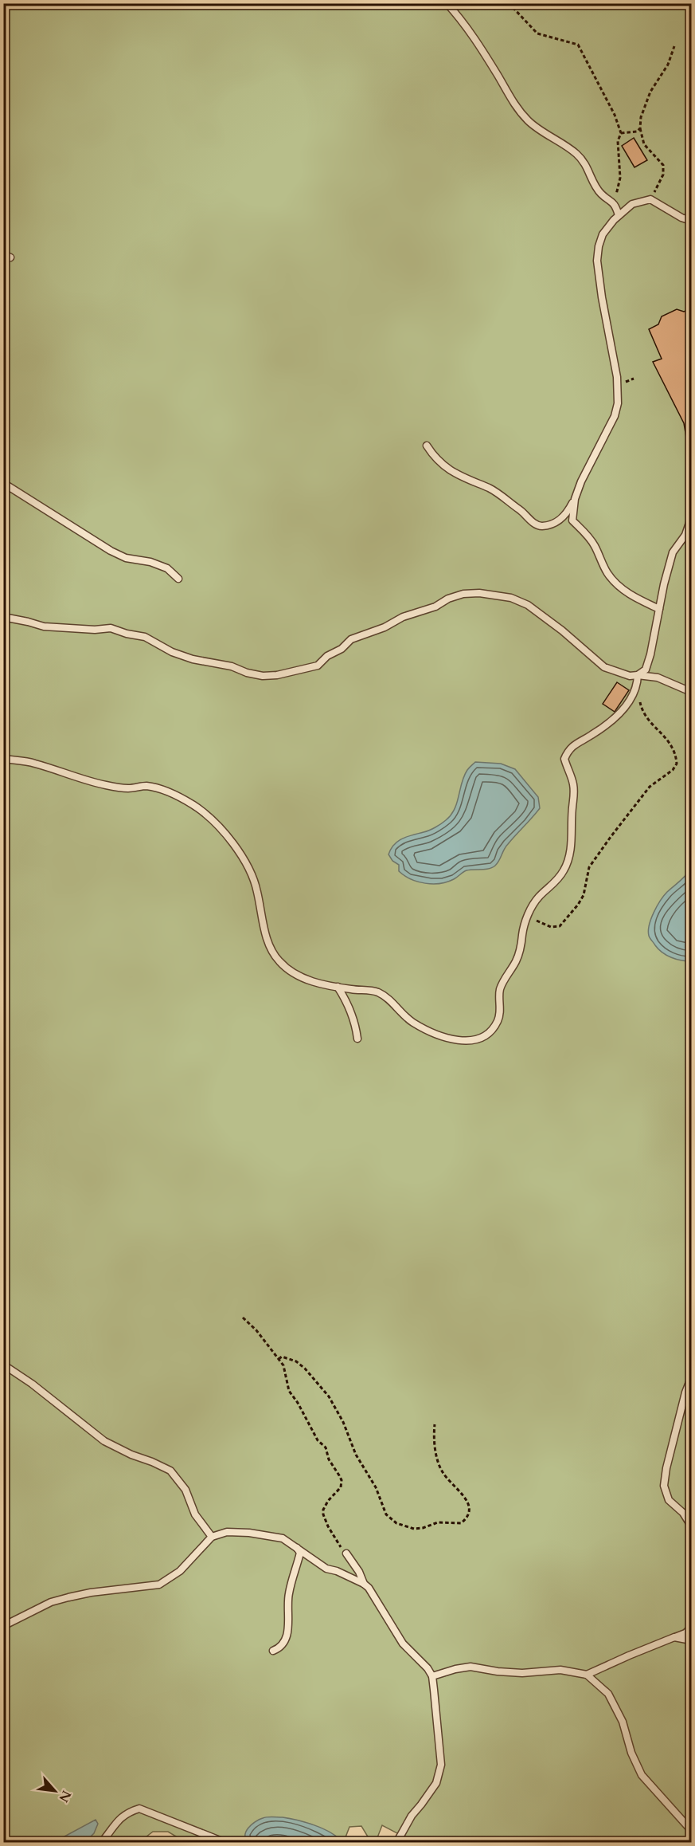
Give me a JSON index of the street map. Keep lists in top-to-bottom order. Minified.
{"north":"bottom right"}
